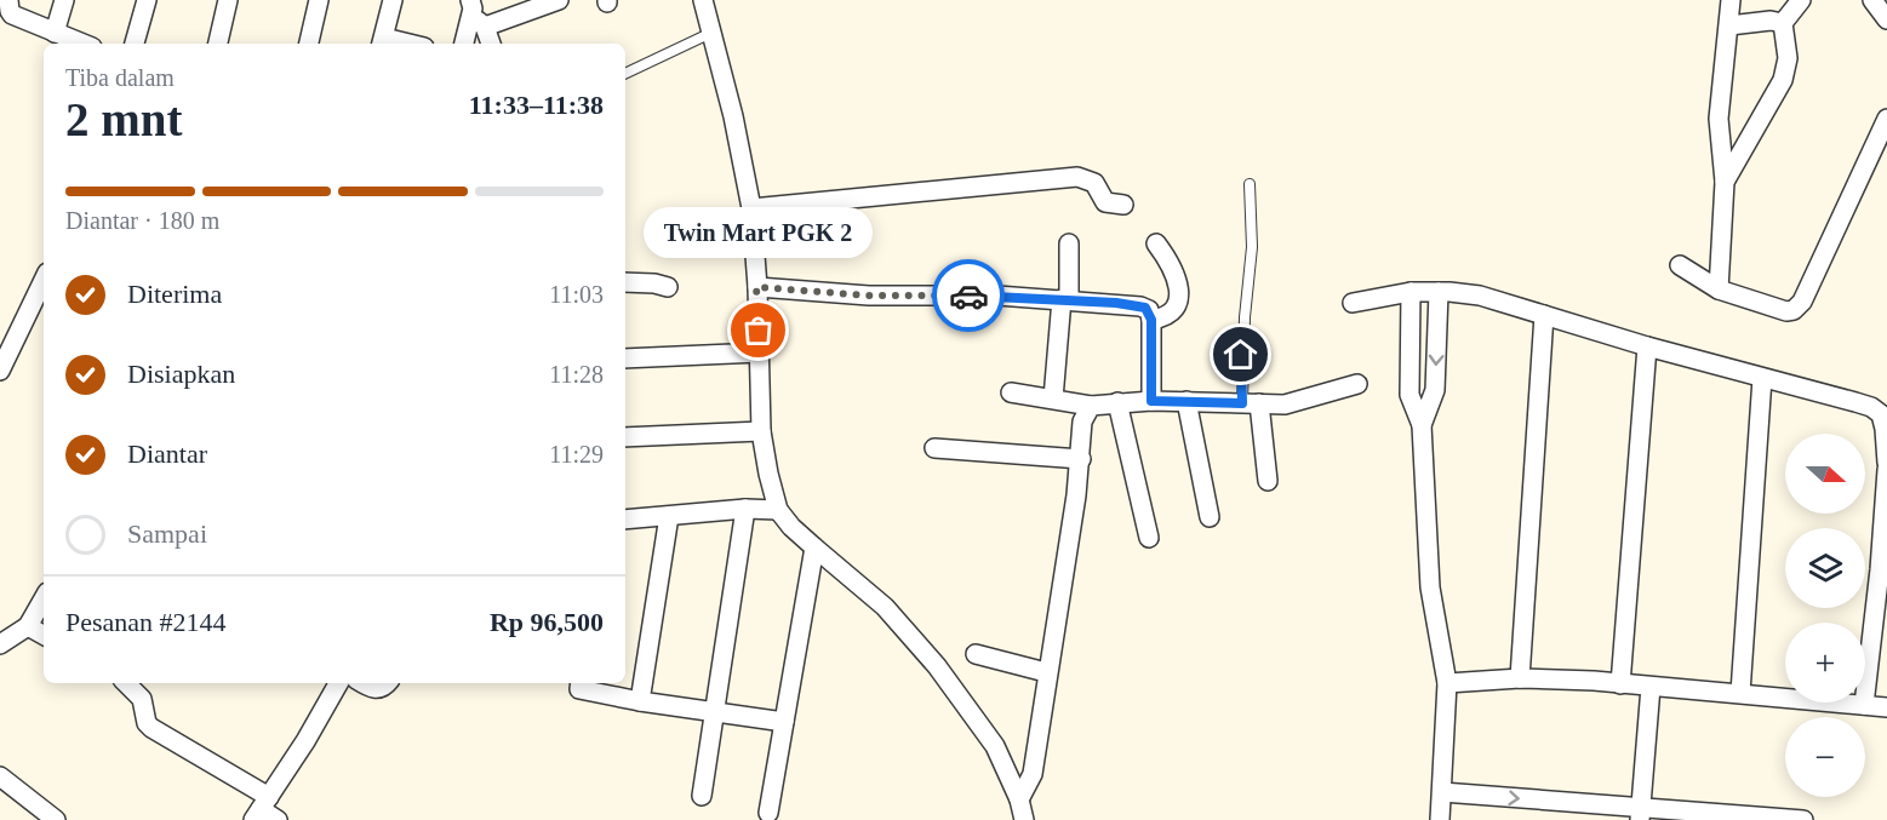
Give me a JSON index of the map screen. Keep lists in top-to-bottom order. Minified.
{"places":["Twin Mart PGK 2"],"north":"right","page":{"heading":["2 mnt","Tiba dalam","11:33–11:38"],"panel":["Pesanan #2144","Rp 96,500"],"bar":"Diantar · 180 m","bubble":"Twin Mart PGK 2","list":[["Diterima","11:03"],["Disiapkan","11:28"],["Diantar","11:29"],"Sampai"],"map_buttons":["+","−"]}}
